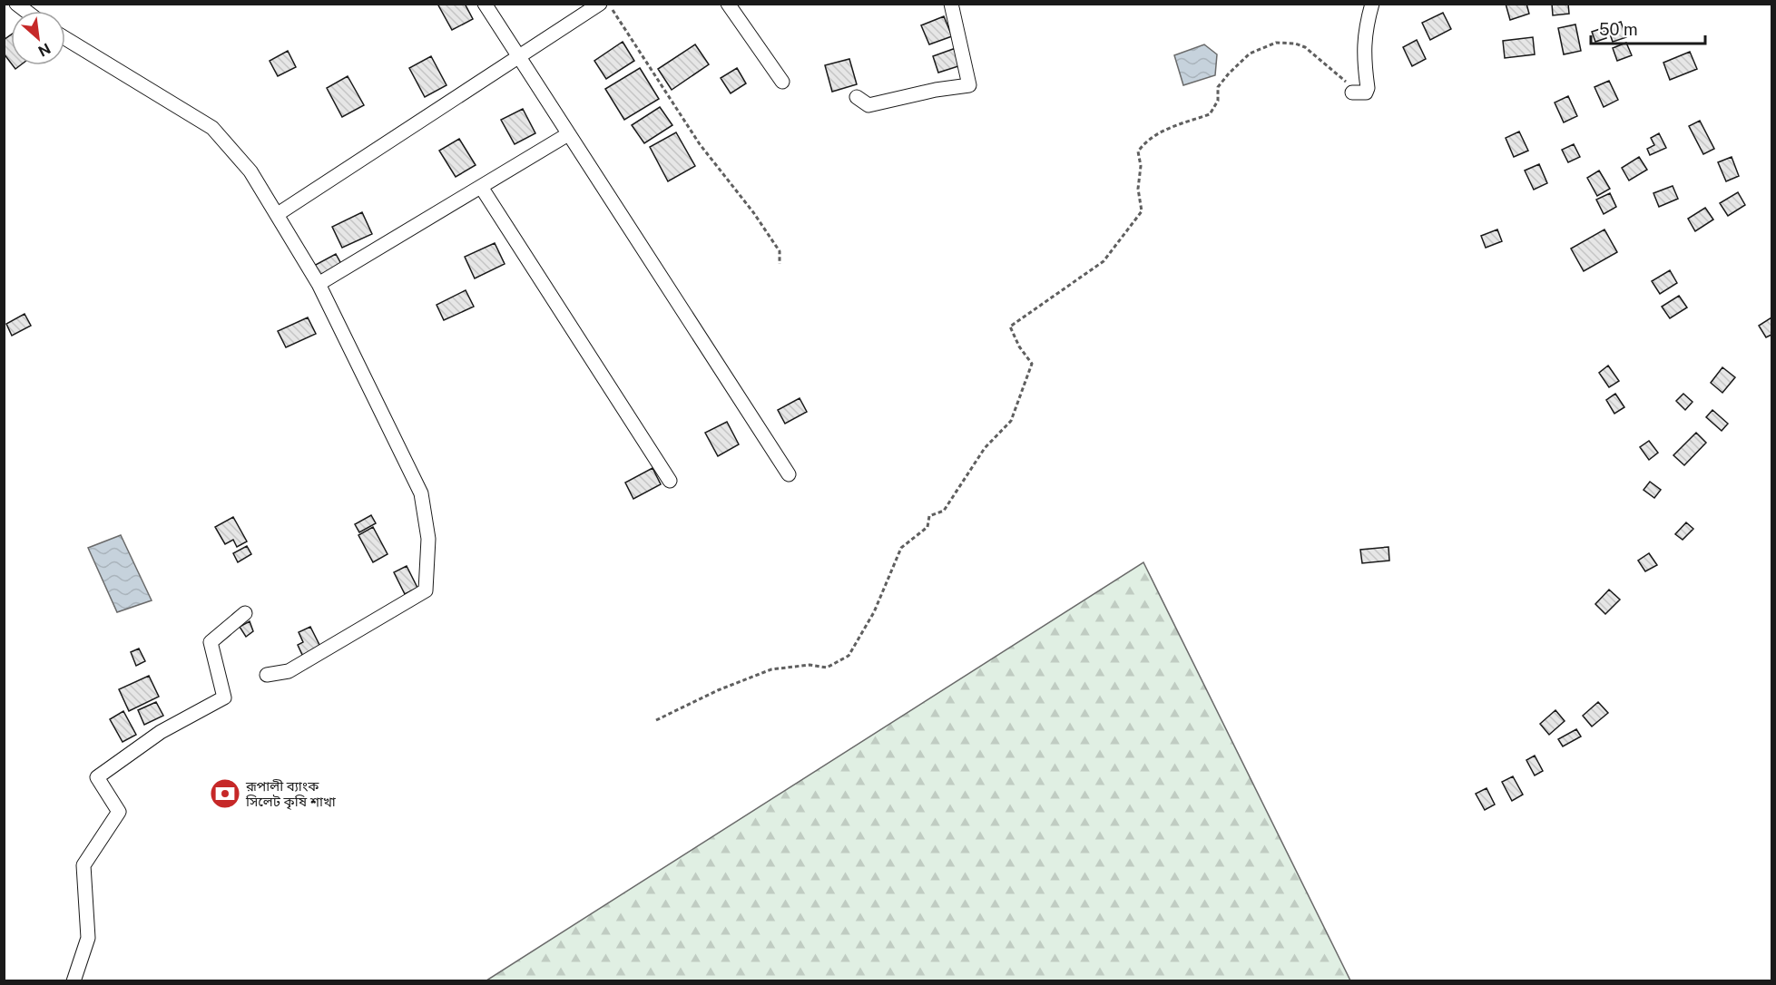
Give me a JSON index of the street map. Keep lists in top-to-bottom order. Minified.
{"places":{"bank":["রূপালী ব্যাংক সিলেট কৃষি শাখা"]},"scale_bar":"50 m","north":"bottom right"}
